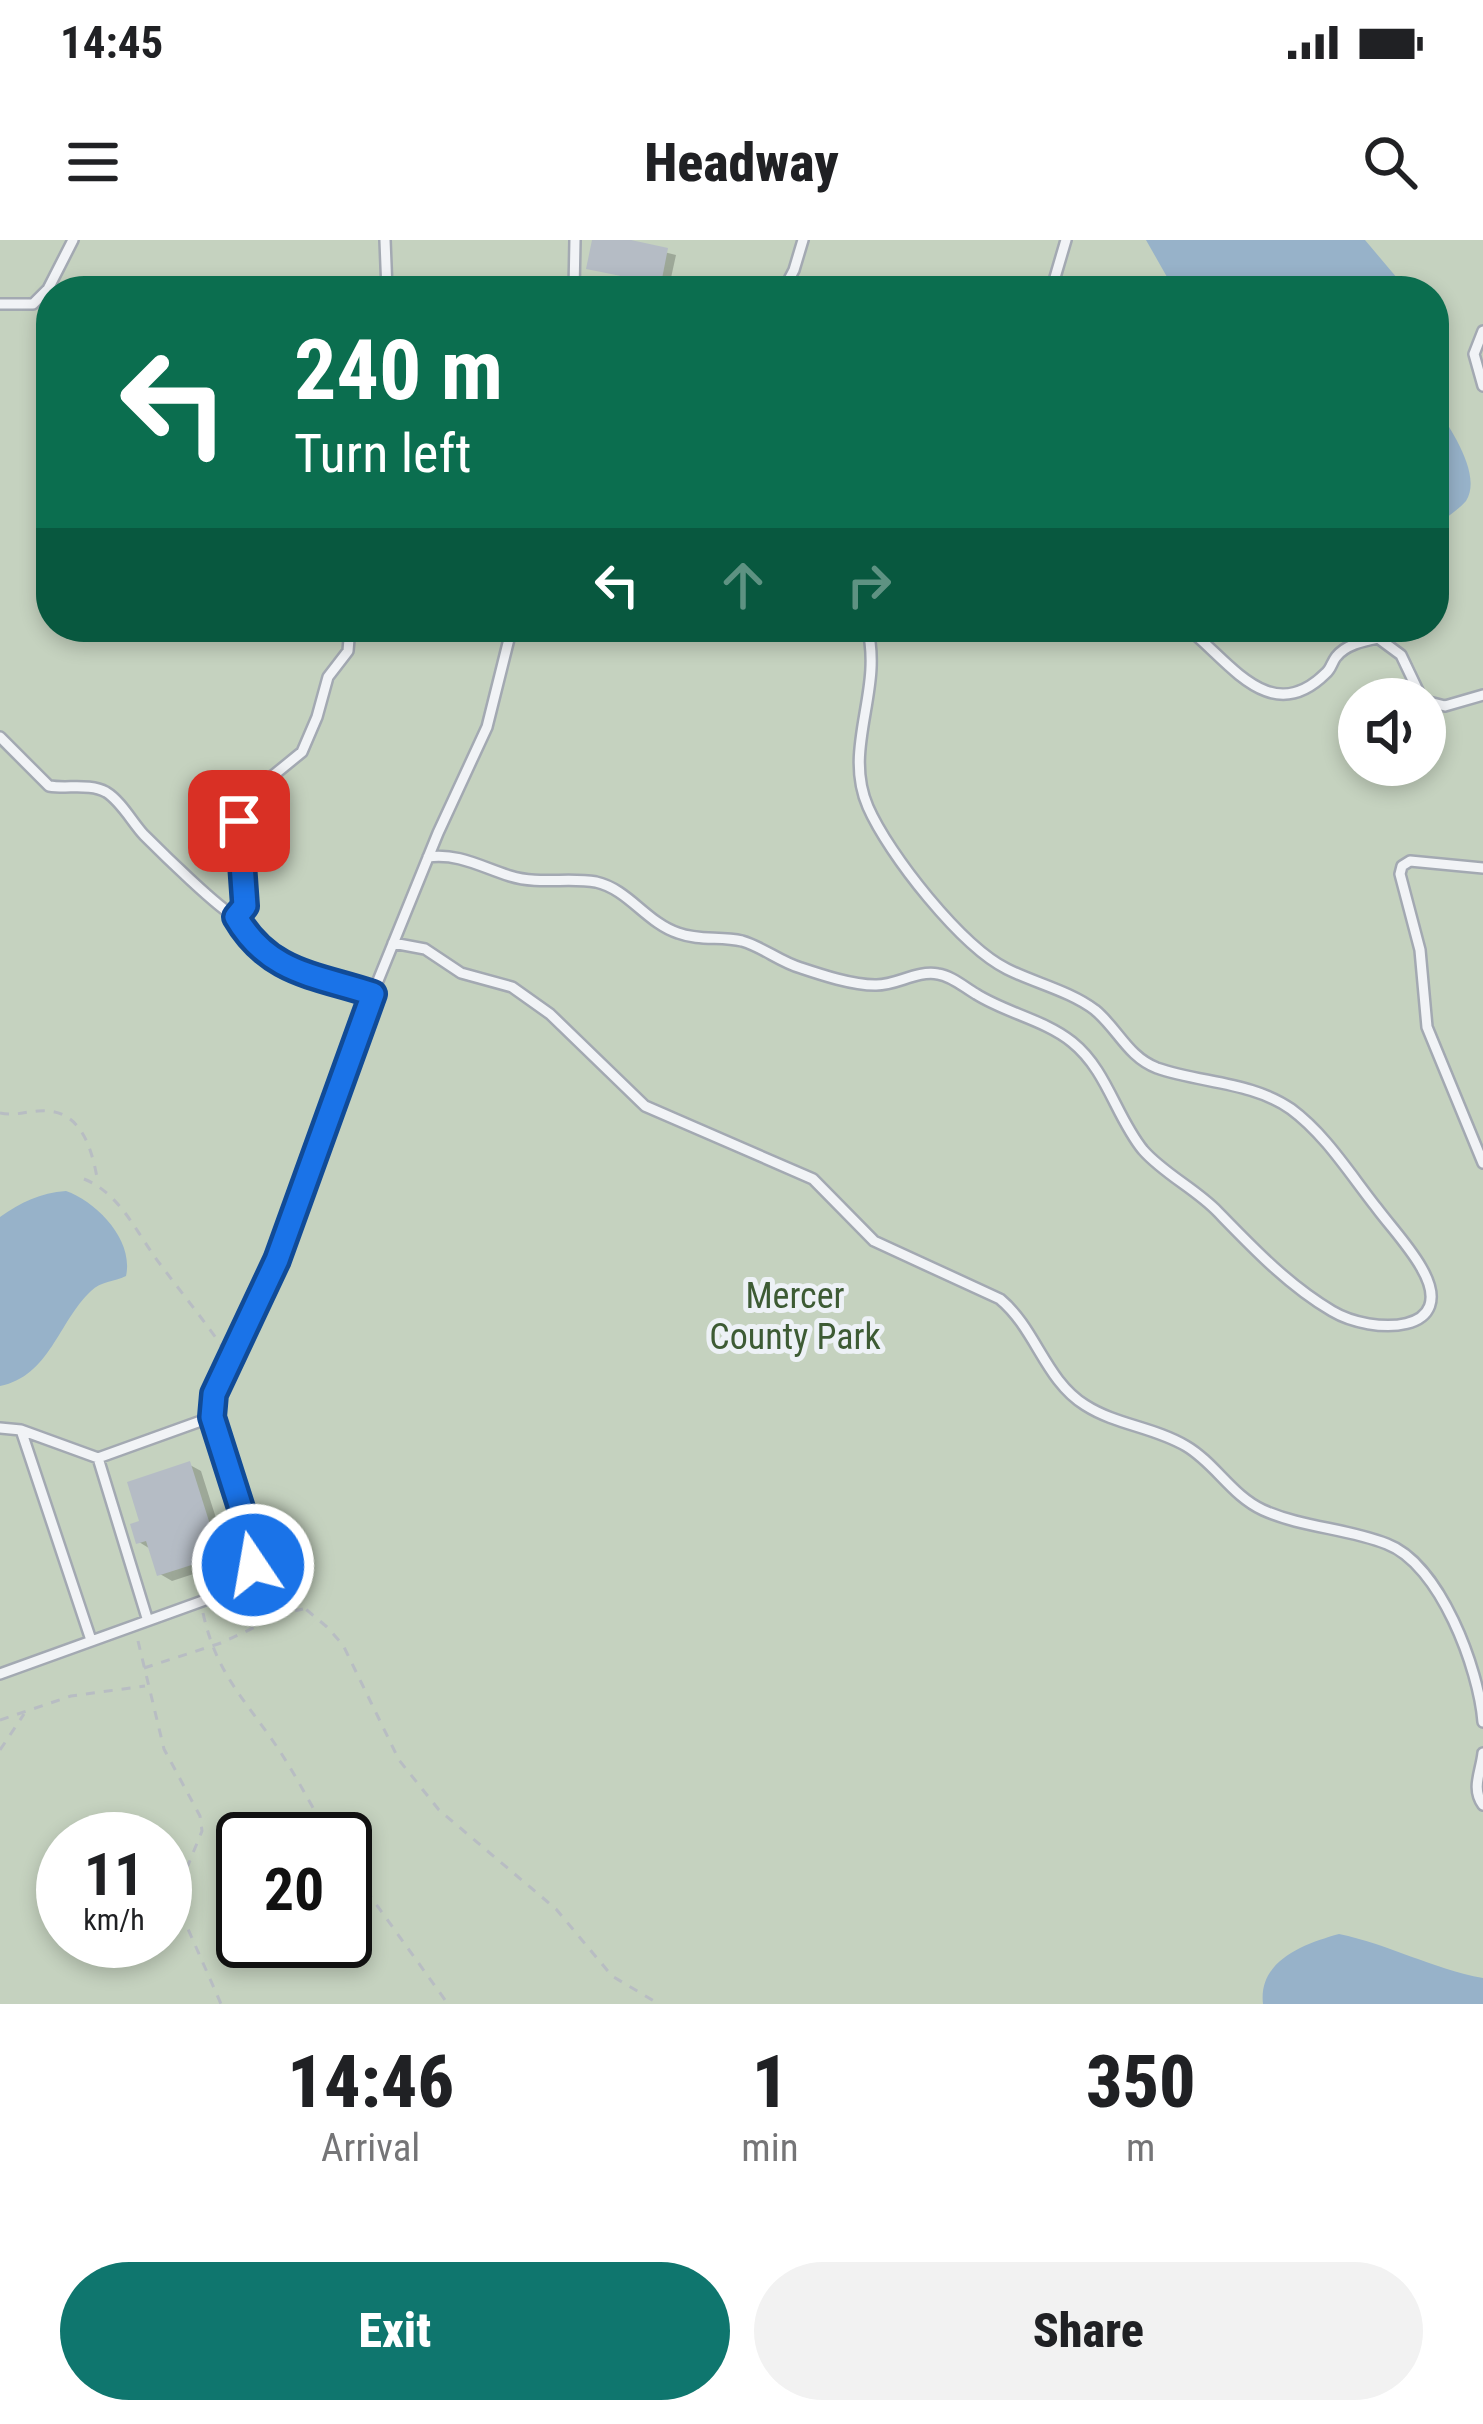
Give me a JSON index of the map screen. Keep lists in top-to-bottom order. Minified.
{"parks":["Mercer County Park"],"page":{"status":"14:45","header":"Headway","turn":["240 m","Turn left"],"speed":"11 km/h","limit":"20","eta":["14:46","Arrival","1","min","350","m"],"buttons":["Exit","Share"]}}
